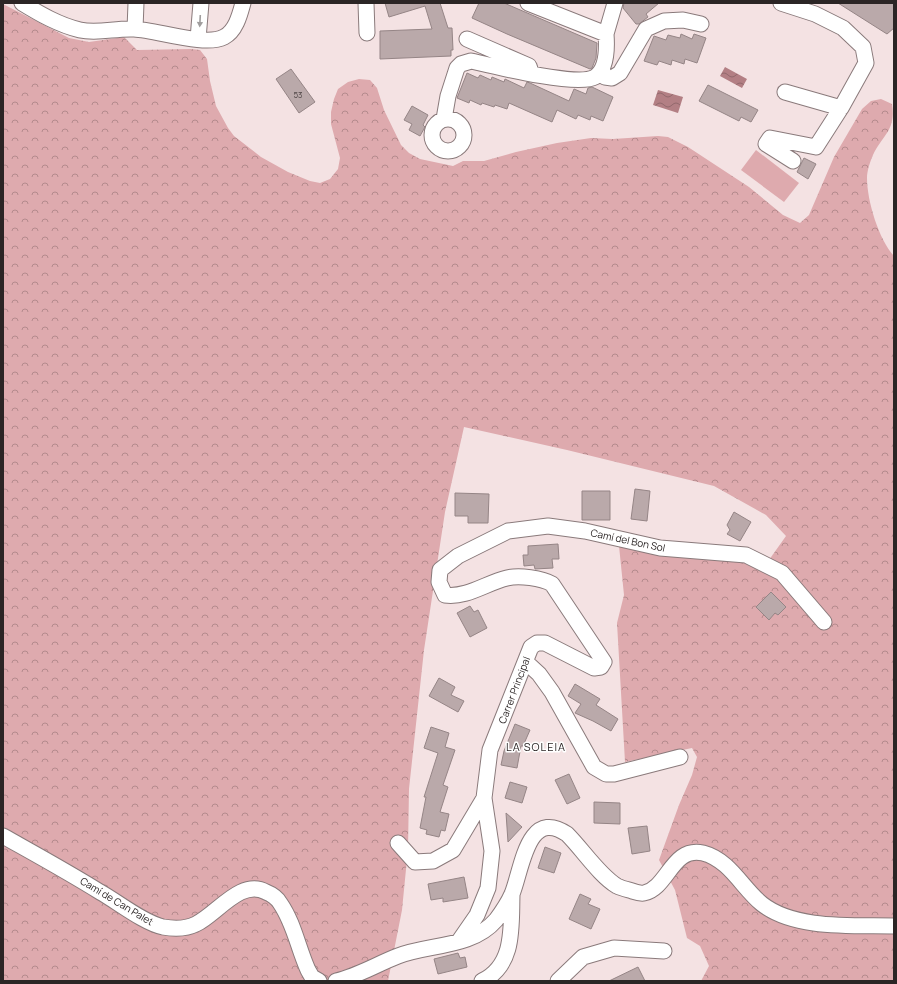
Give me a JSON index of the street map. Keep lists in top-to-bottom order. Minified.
{"streets":{"street":["Camí del Bon Sol","Carrer Principal","Camí de Can Palet"]},"crossings":[["Camí del Bon Sol","Carrer Principal"]],"districts":["LA SOLEIA"],"house_numbers":["53"]}
